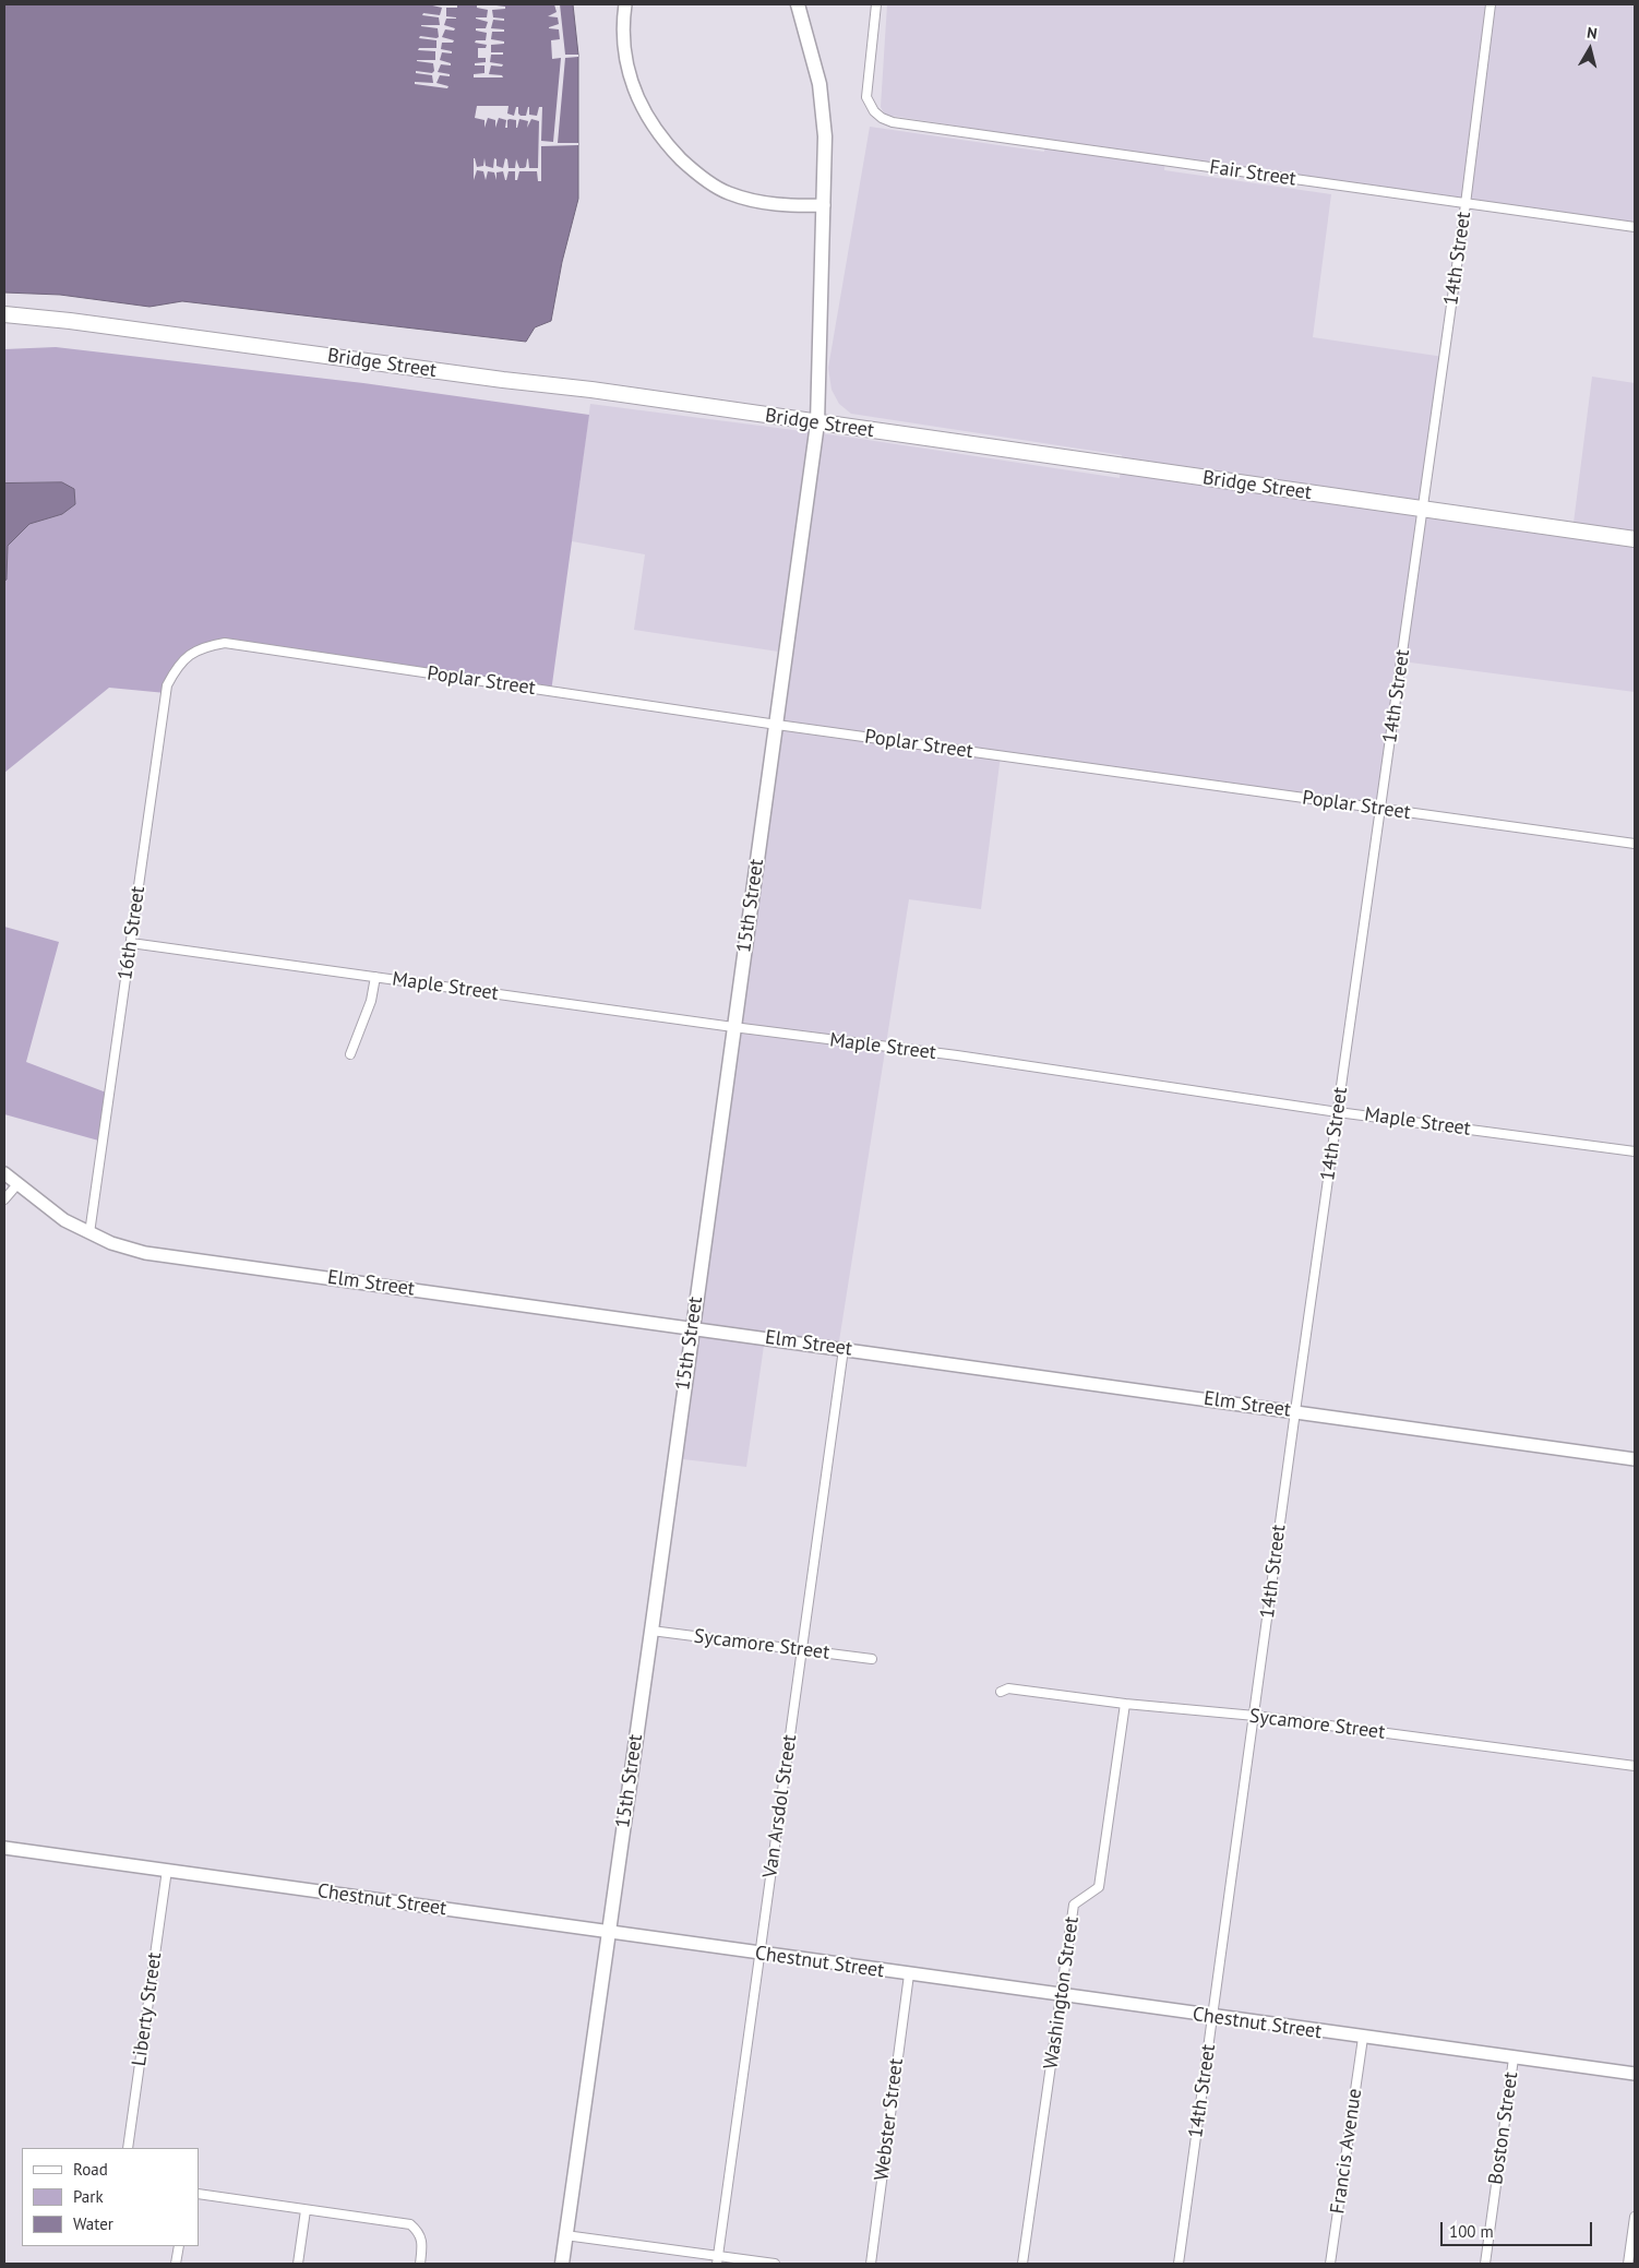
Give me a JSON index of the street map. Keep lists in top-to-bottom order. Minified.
{"streets":{"highway":["Bridge Street"],"main road":["15th Street"],"street":["Fair Street","14th Street","Poplar Street","16th Street","Maple Street","Elm Street","Sycamore Street","Van Arsdol Street","Chestnut Street","Washington Street","Liberty Street","Webster Street","Boston Street","Francis Avenue"]},"crossings":[["Fair Street","14th Street"],["14th Street","Bridge Street"],["14th Street","Poplar Street"],["14th Street","Maple Street"],["14th Street","Elm Street"],["14th Street","Sycamore Street"],["14th Street","Chestnut Street"],["Bridge Street","15th Street"],["Poplar Street","15th Street"],["Poplar Street","16th Street"],["15th Street","Maple Street"],["15th Street","Elm Street"],["15th Street","Sycamore Street"],["15th Street","Chestnut Street"],["16th Street","Maple Street"],["16th Street","Elm Street"],["Elm Street","Van Arsdol Street"],["Sycamore Street","Van Arsdol Street"],["Sycamore Street","Washington Street"],["Van Arsdol Street","Chestnut Street"],["Chestnut Street","Washington Street"],["Chestnut Street","Liberty Street"],["Chestnut Street","Webster Street"],["Chestnut Street","Boston Street"],["Chestnut Street","Francis Avenue"]],"legend":["Road","Park","Water"],"scale_bar":"100 m","north":"top"}
